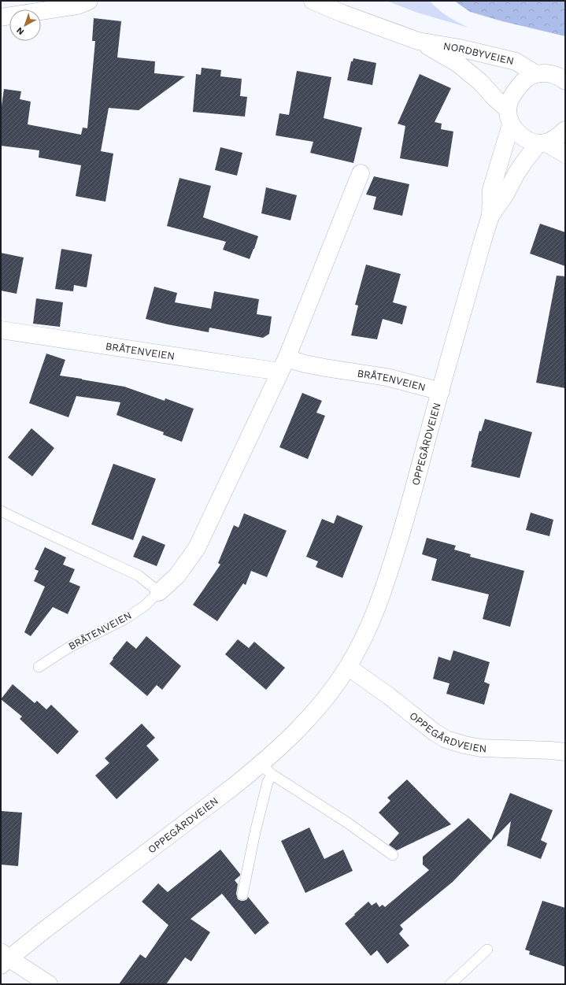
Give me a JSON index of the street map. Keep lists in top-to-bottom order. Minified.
{"streets":{"main road":["NORDBYVEIEN","BRÅTENVEIEN","OPPEGÅRDVEIEN"]},"crossings":[["NORDBYVEIEN","OPPEGÅRDVEIEN"],["BRÅTENVEIEN","OPPEGÅRDVEIEN"]],"north":"bottom left"}
